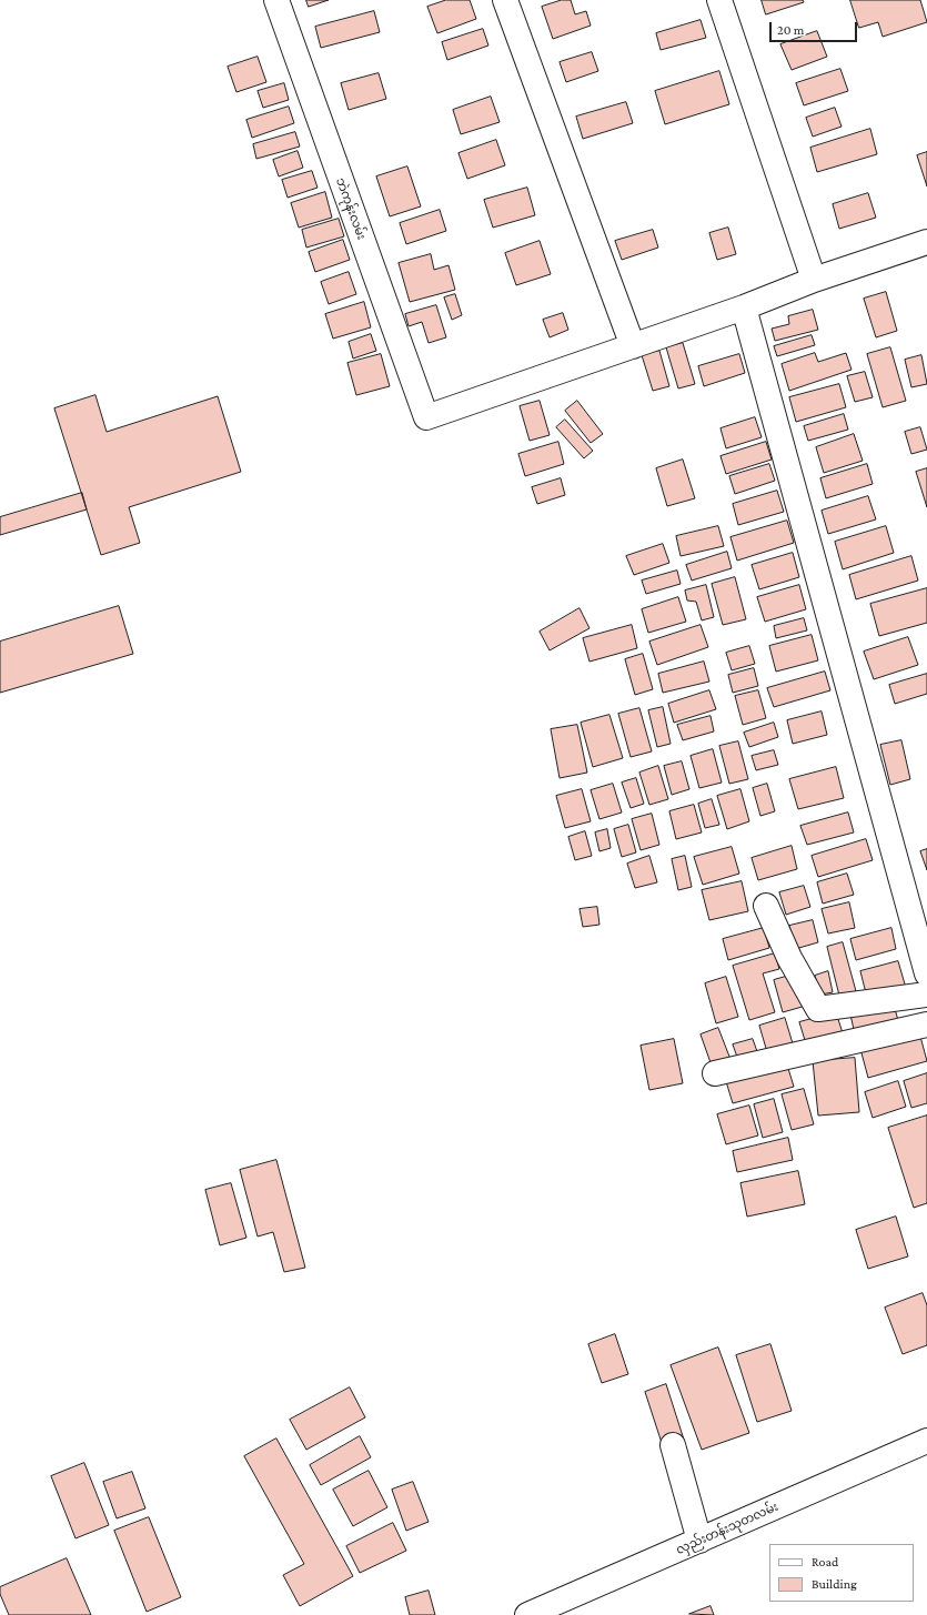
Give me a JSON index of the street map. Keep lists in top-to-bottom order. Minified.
{"streets":{"street":["ဘဲကုန်းလမ်း","လှည်းတန်းသုတလမ်း"]},"legend":["Road","Building"],"scale_bar":"20 m"}
